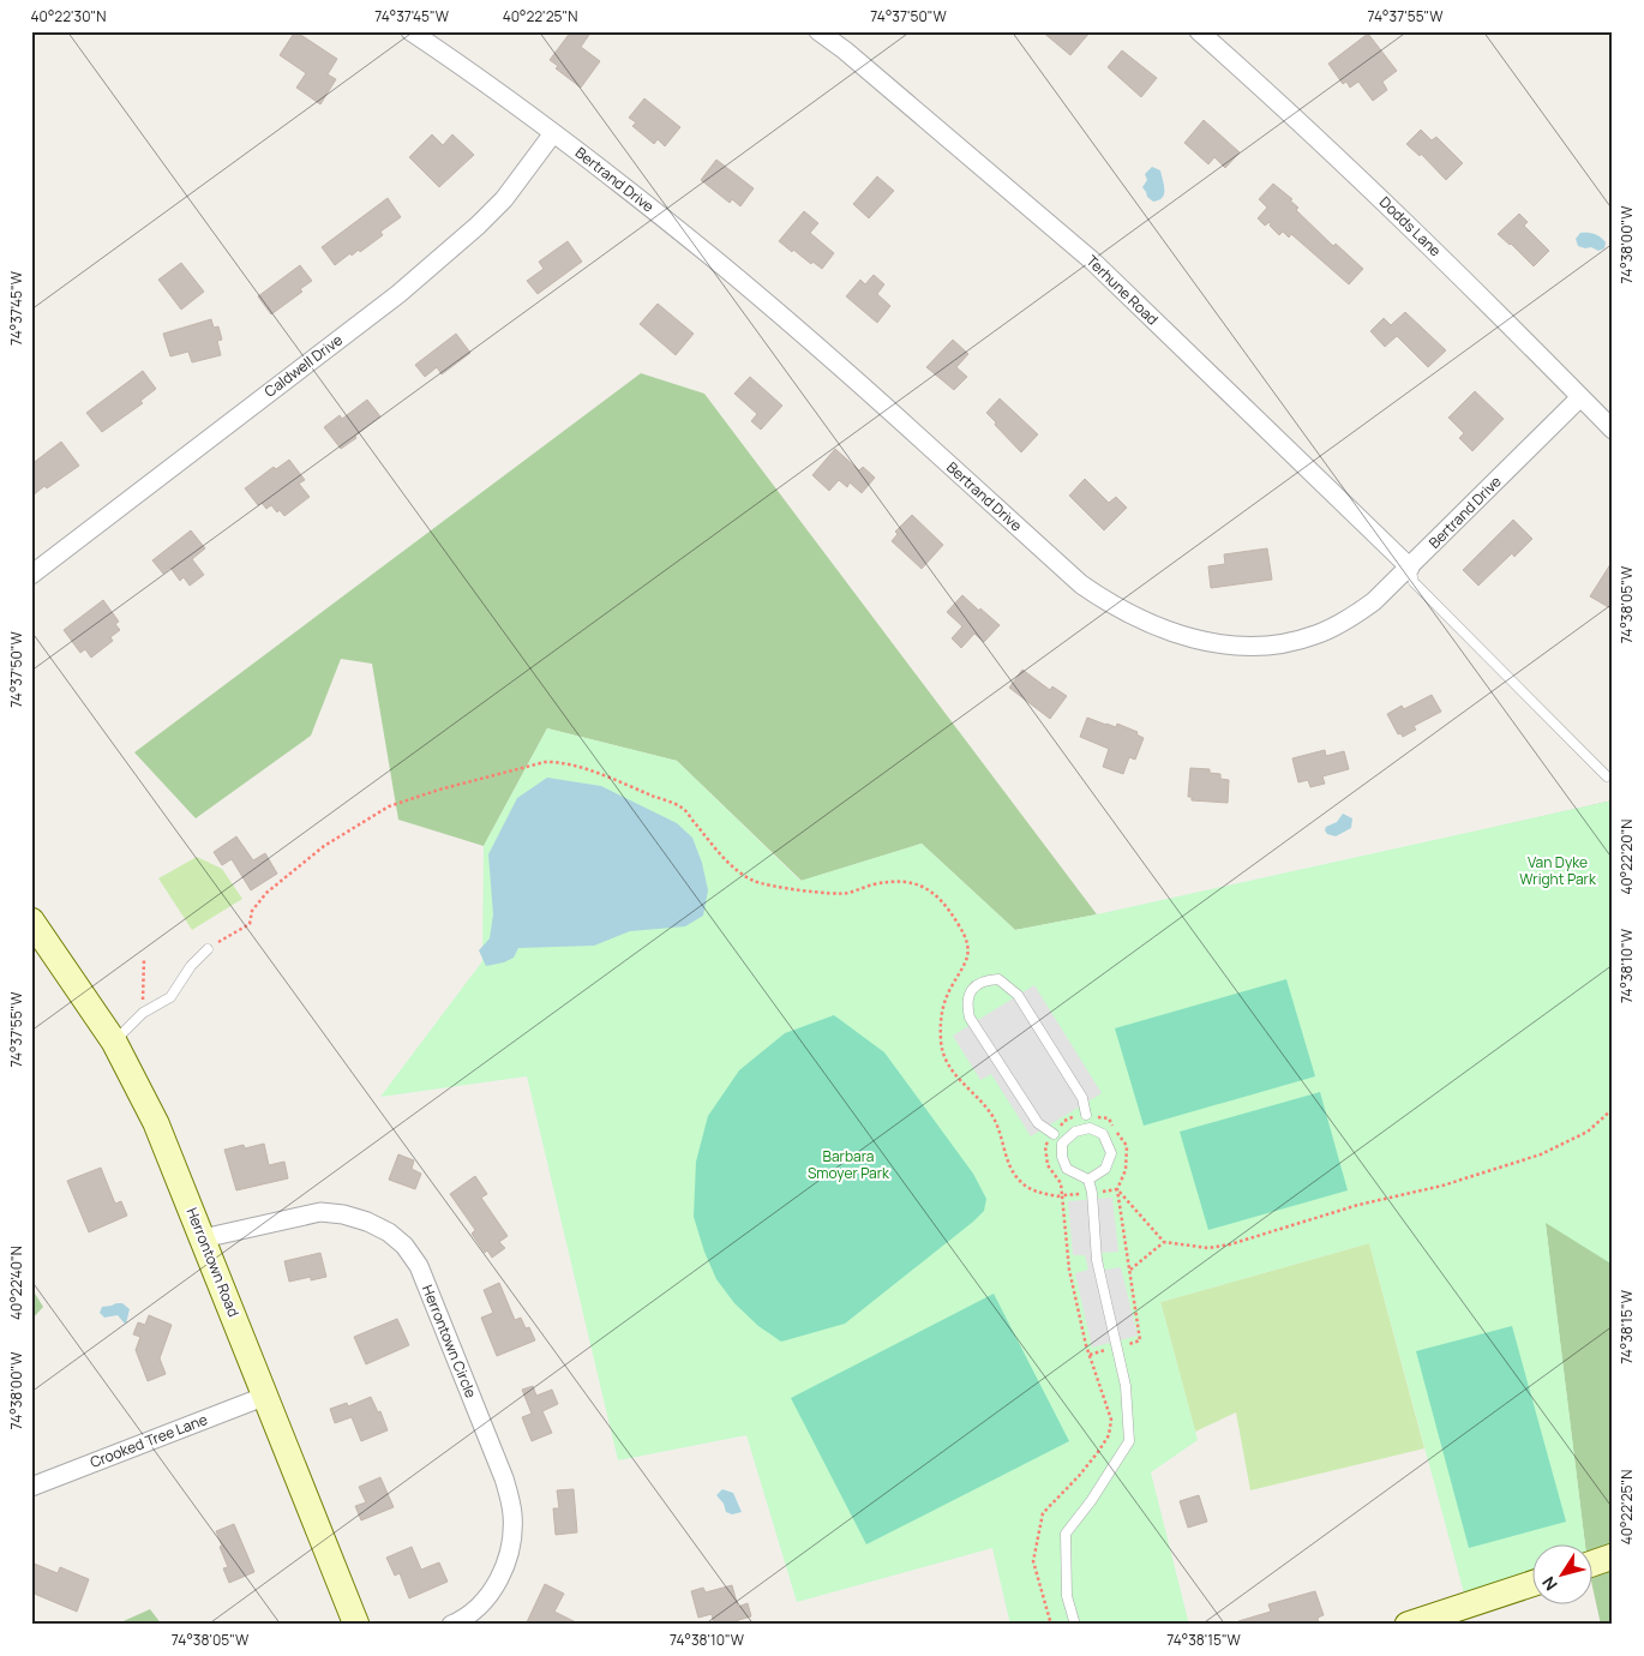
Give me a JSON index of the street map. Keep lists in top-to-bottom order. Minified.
{"streets":{"street":["Bertrand Drive","Dodds Lane","Terhune Road","Caldwell Drive","Herrontown Road","Herrontown Circle","Crooked Tree Lane"]},"crossings":[["Bertrand Drive","Dodds Lane"],["Bertrand Drive","Terhune Road"],["Bertrand Drive","Caldwell Drive"],["Herrontown Road","Herrontown Circle"],["Herrontown Road","Crooked Tree Lane"]],"parks":["Van Dyke Wright Park","Barbara Smoyer Park"],"north":"bottom left","coordinates":["40°22'30\"N","74°37'45\"W","40°22'25\"N","74°37'50\"W","74°37'55\"W","74°38'00\"W","74°38'05\"W","40°22'20\"N","74°38'10\"W","40°22'40\"N","74°38'15\"W"]}
